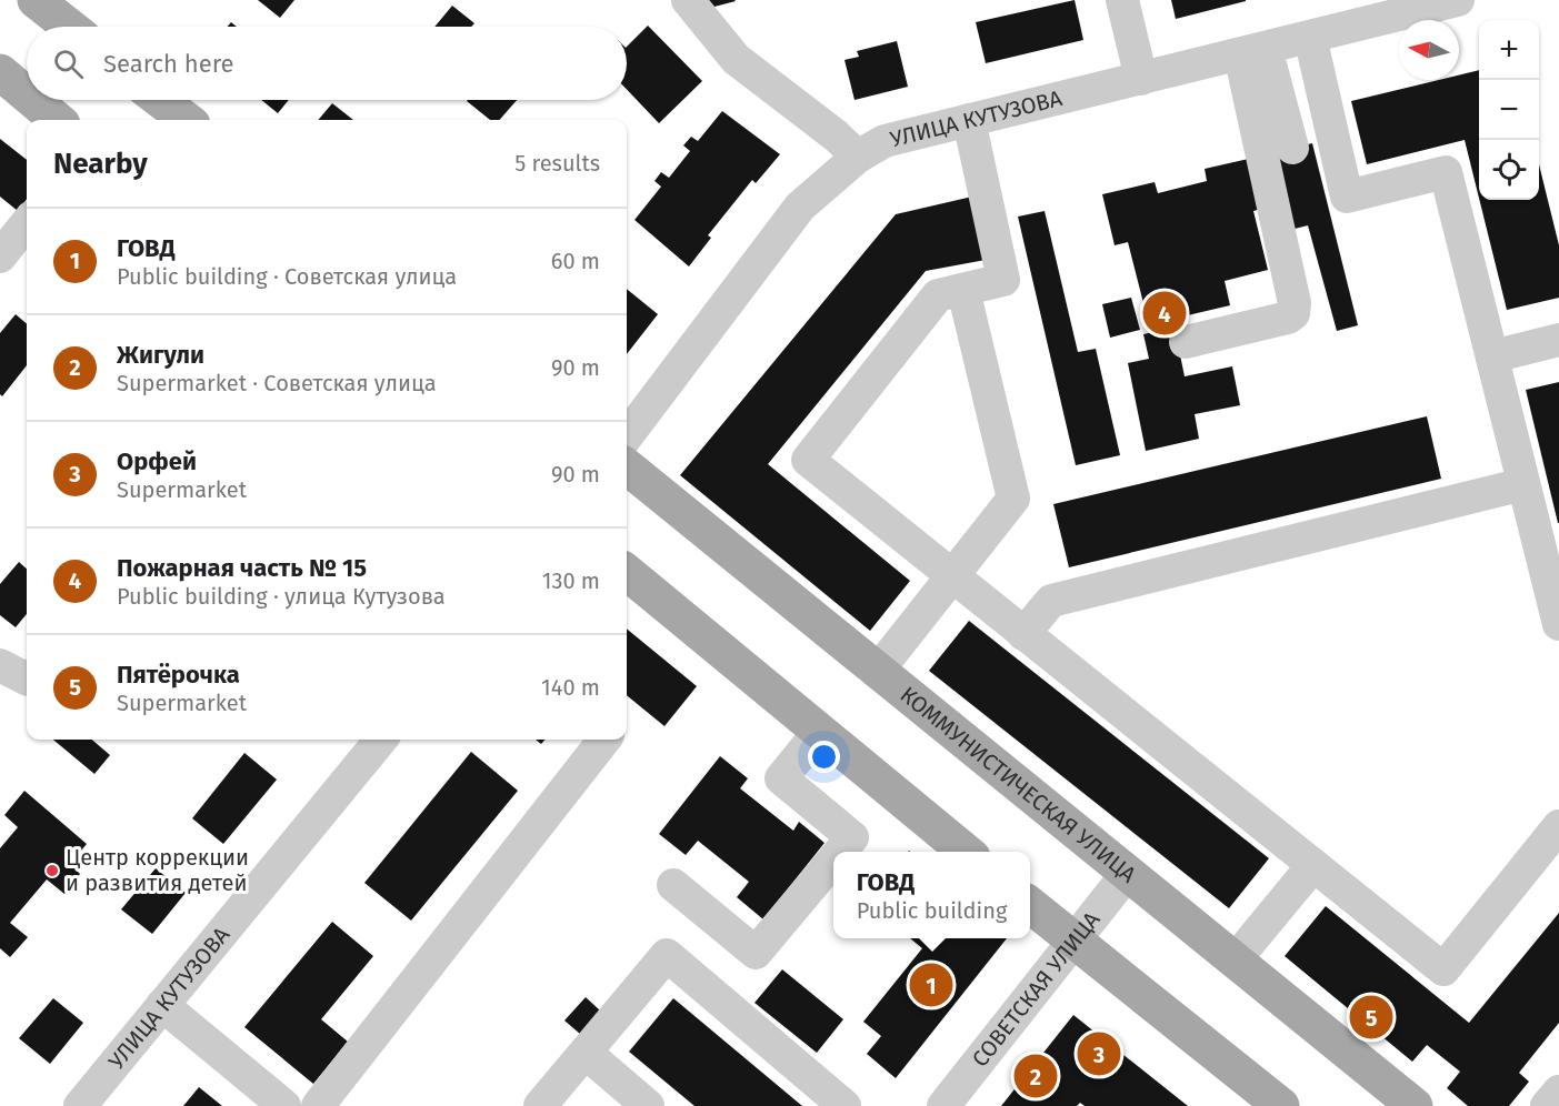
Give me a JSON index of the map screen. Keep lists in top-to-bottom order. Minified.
{"streets":{"main road":["КОММУНИСТИЧЕСКАЯ УЛИЦА"],"street":["УЛИЦА КУТУЗОВА","СОВЕТСКАЯ УЛИЦА"]},"crossings":[["КОММУНИСТИЧЕСКАЯ УЛИЦА","СОВЕТСКАЯ УЛИЦА"]],"places":["Центр коррекции и развития детей"],"north":"left","page":{"map_buttons":["+","−"],"search":"Search here","heading":["Nearby","5 results"],"list":[{"mark":"1","name":"ГОВД","note":"Public building · Советская улица","value":"60 m"},{"mark":"2","name":"Жигули","note":"Supermarket · Советская улица","value":"90 m"},{"mark":"3","name":"Орфей","note":"Supermarket","value":"90 m"},{"mark":"4","name":"Пожарная часть № 15","note":"Public building · улица Кутузова","value":"130 m"},{"mark":"5","name":"Пятёрочка","note":"Supermarket","value":"140 m"}],"pins":["4","1","5","3","2"],"popup":["ГОВД","Public building"]}}
